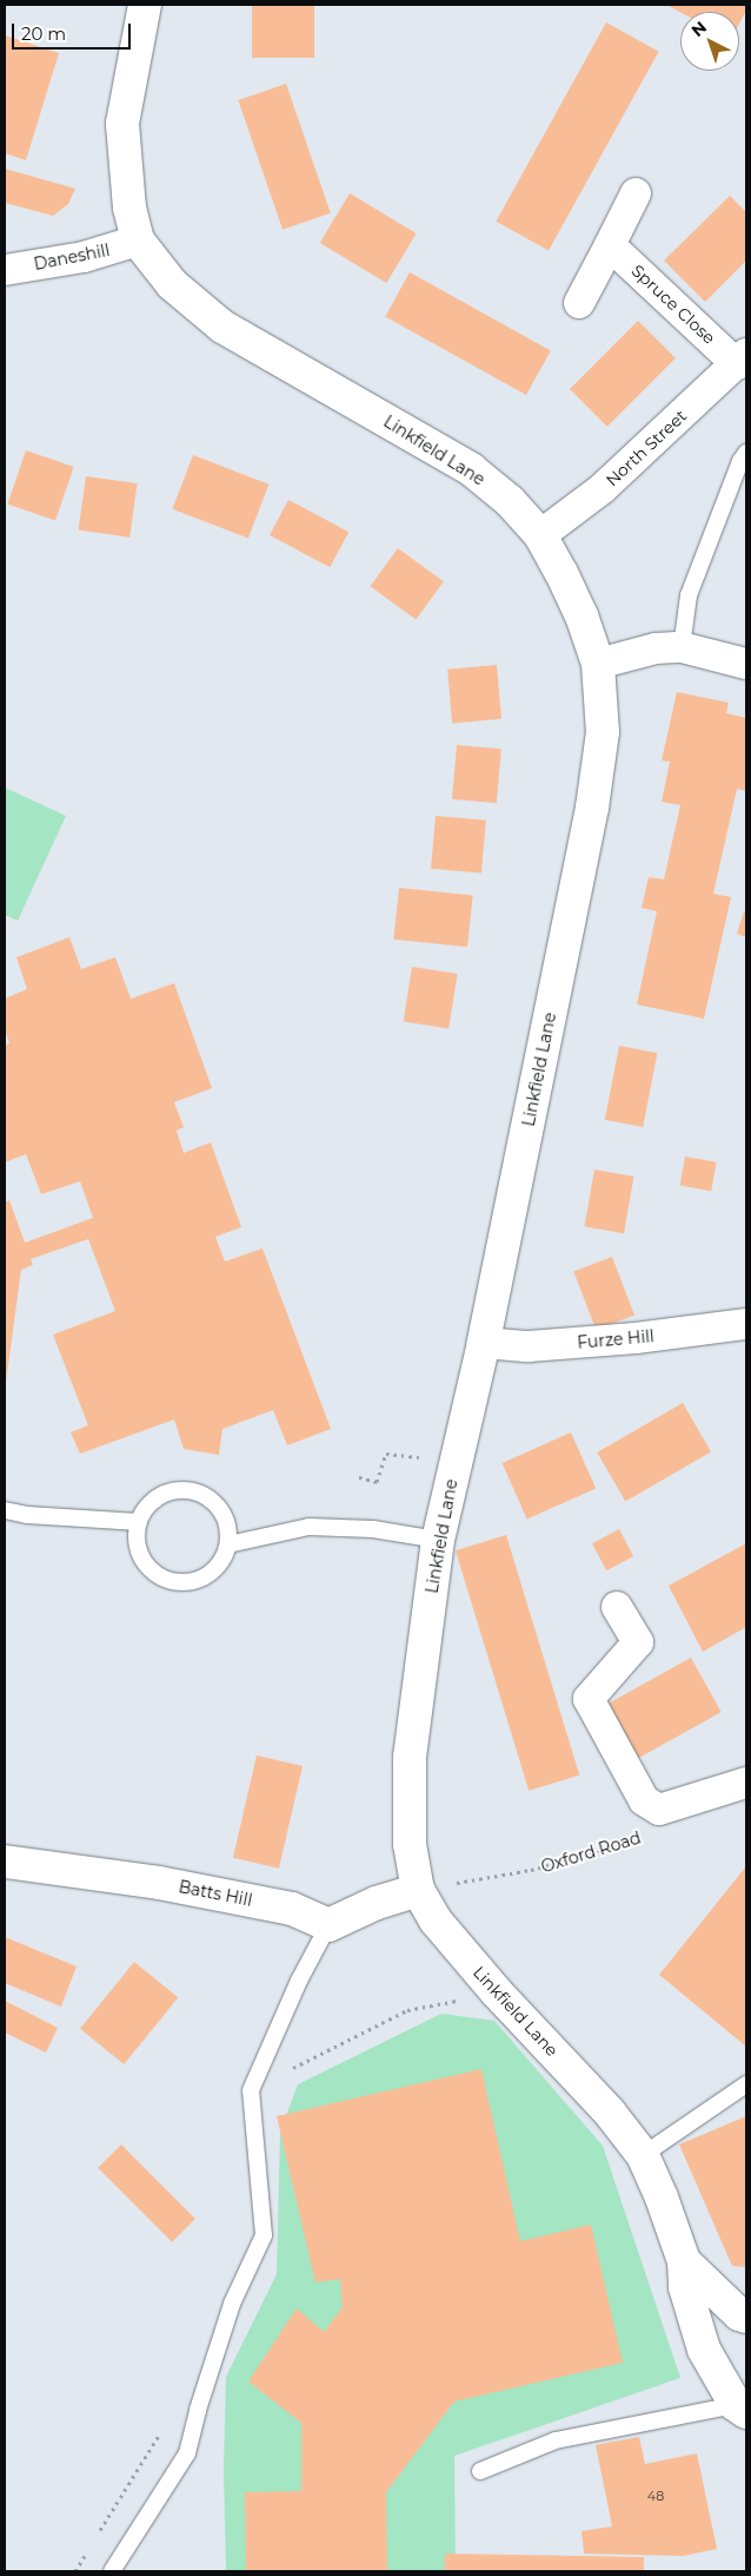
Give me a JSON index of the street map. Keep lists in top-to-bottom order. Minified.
{"streets":{"street":["Daneshill","Spruce Close","North Street","Linkfield Lane","Furze Hill","Batts Hill"],"path":["Oxford Road"]},"crossings":[["Daneshill","Linkfield Lane"],["Spruce Close","North Street"],["North Street","Linkfield Lane"],["Linkfield Lane","Furze Hill"],["Linkfield Lane","Oxford Road"]],"house_numbers":["48"],"scale_bar":"20 m","north":"top left"}
